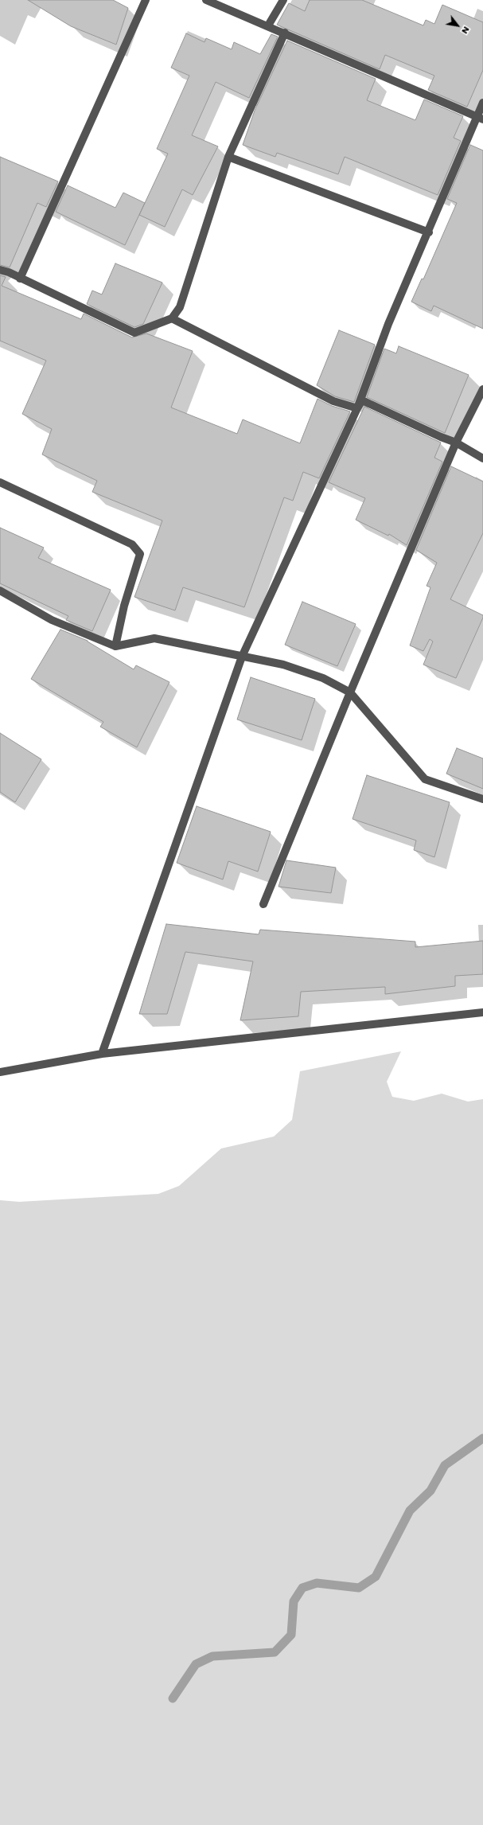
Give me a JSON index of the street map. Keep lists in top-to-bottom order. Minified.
{"north":"bottom right"}
